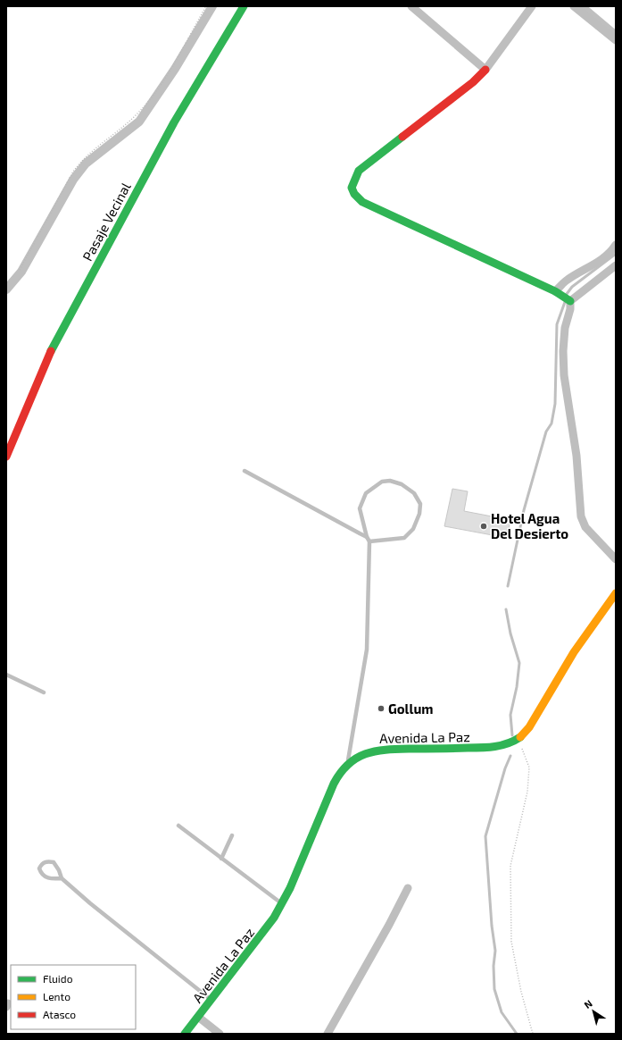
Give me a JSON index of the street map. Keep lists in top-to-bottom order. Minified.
{"streets":{"street":["Pasaje Vecinal","Avenida La Paz"]},"places":["Hotel Agua Del Desierto","Gollum"],"legend":["Fluido","Lento","Atasco"],"north":"top left"}
